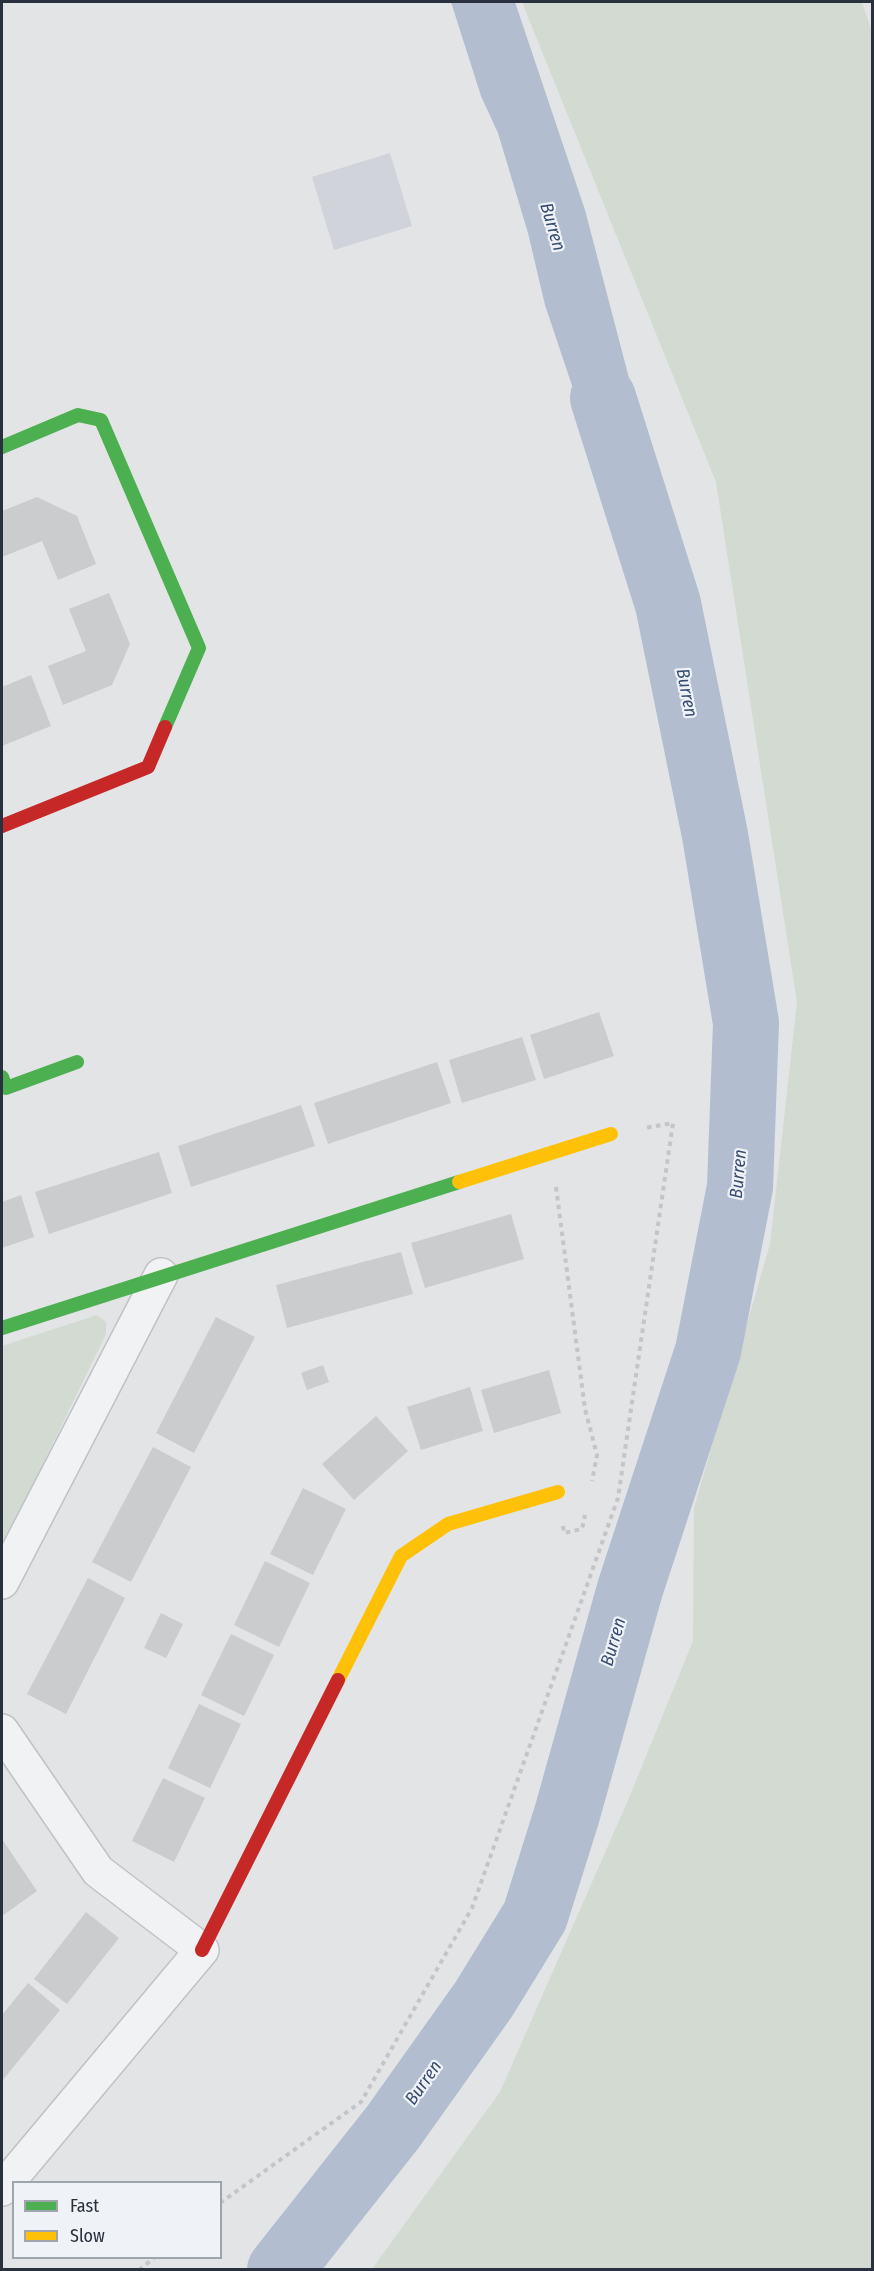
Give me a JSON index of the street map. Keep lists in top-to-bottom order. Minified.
{"water":["Burren"],"legend":["Fast","Slow"]}
